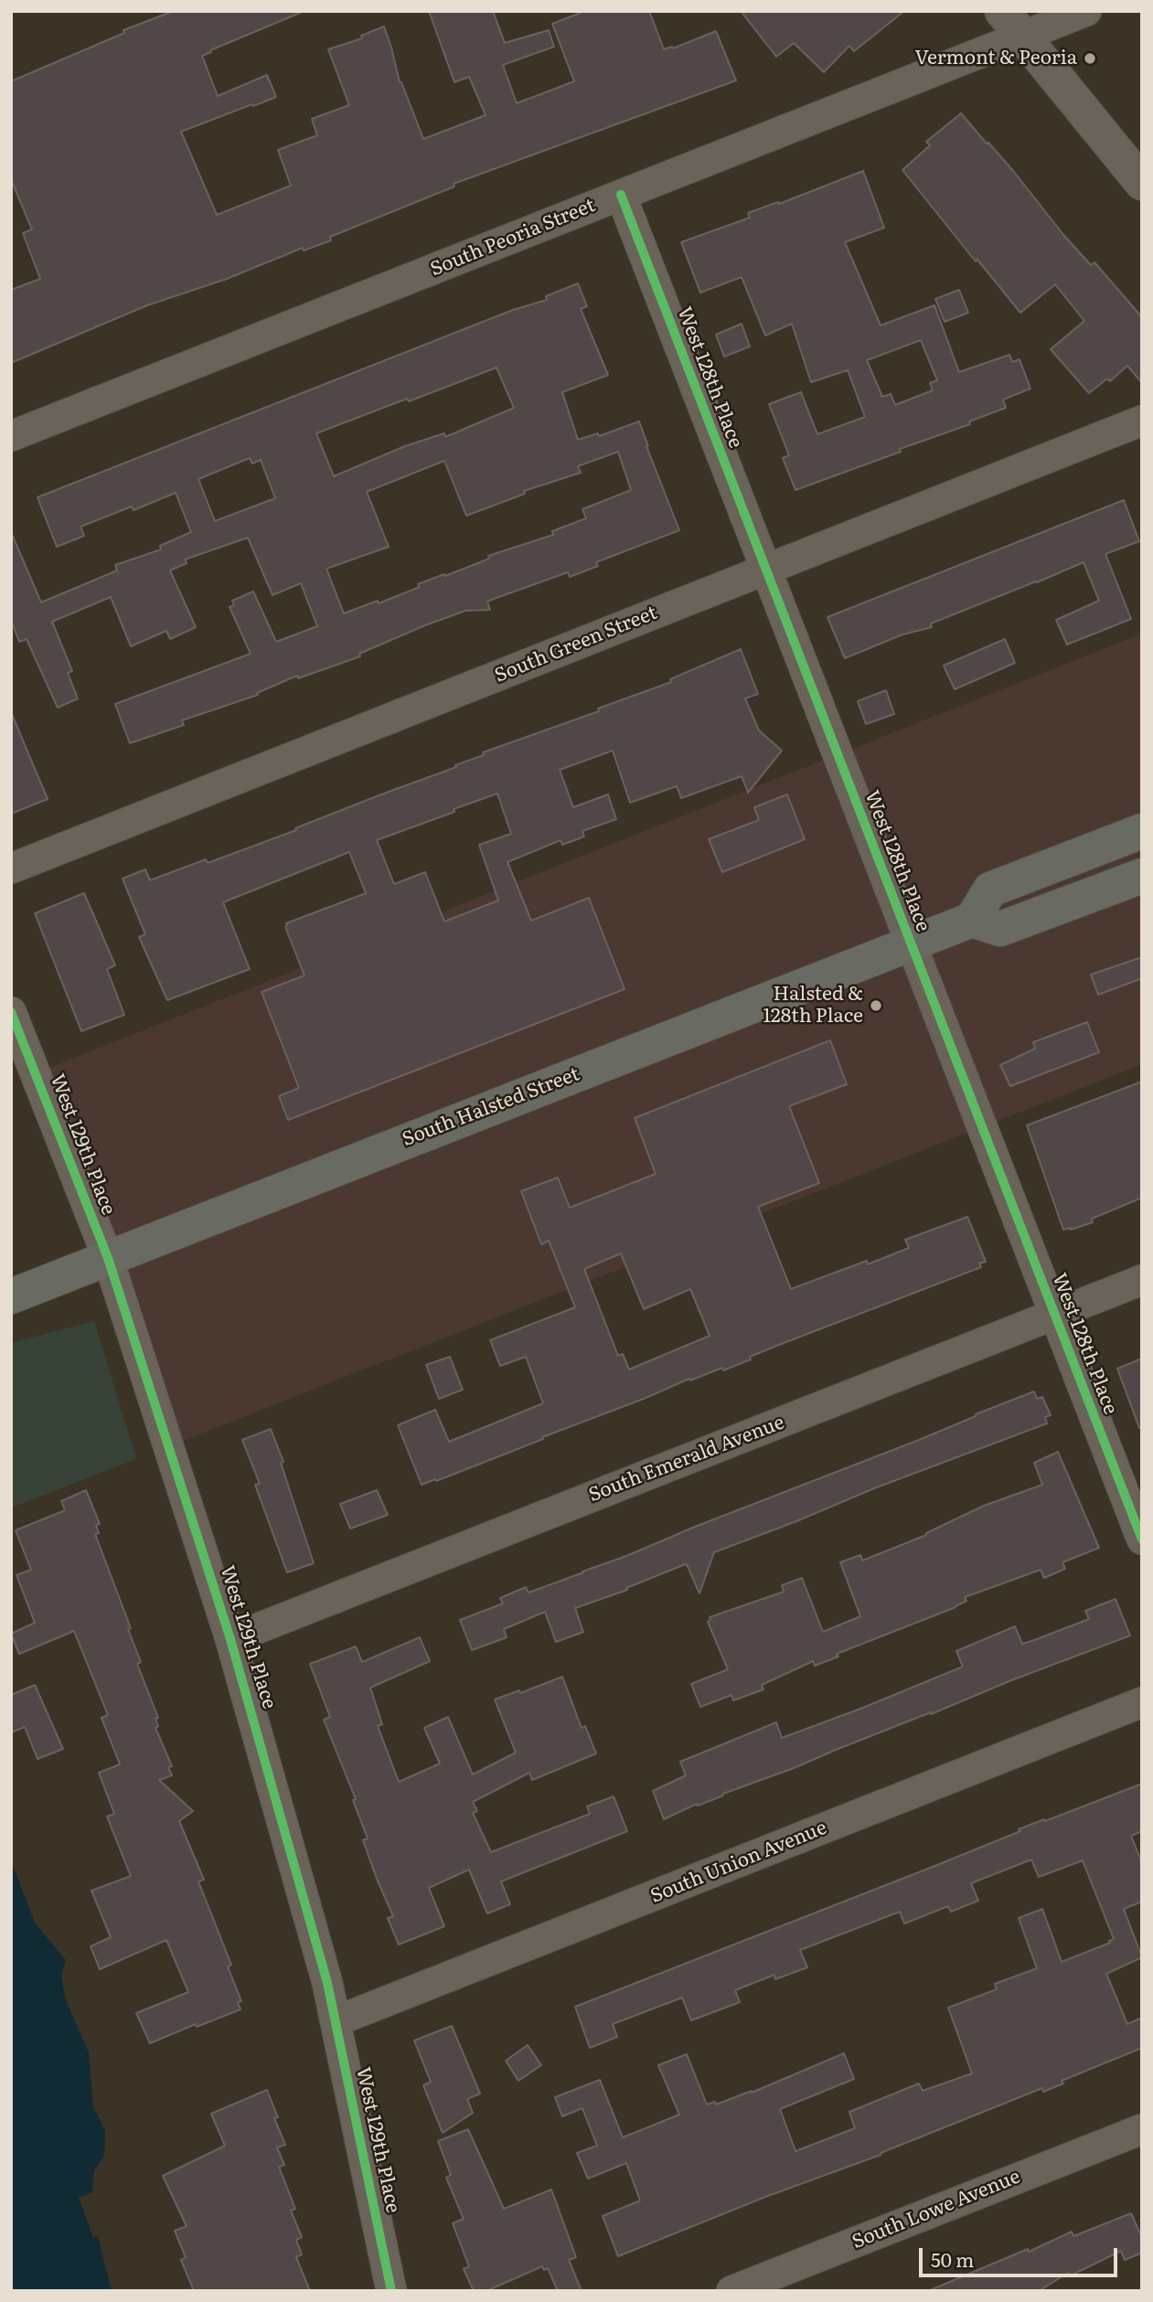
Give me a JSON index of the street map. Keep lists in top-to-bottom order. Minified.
{"streets":{"main road":["South Halsted Street"],"street":["South Peoria Street","West 128th Place","South Green Street","West 129th Place","South Emerald Avenue","South Union Avenue","South Lowe Avenue"]},"crossings":[["South Peoria Street","West 128th Place"],["West 128th Place","South Green Street"],["West 128th Place","South Halsted Street"],["West 128th Place","South Emerald Avenue"],["South Halsted Street","West 129th Place"],["West 129th Place","South Emerald Avenue"],["West 129th Place","South Union Avenue"]],"places":["Vermont & Peoria","Halsted & 128th Place"],"scale_bar":"50 m"}
